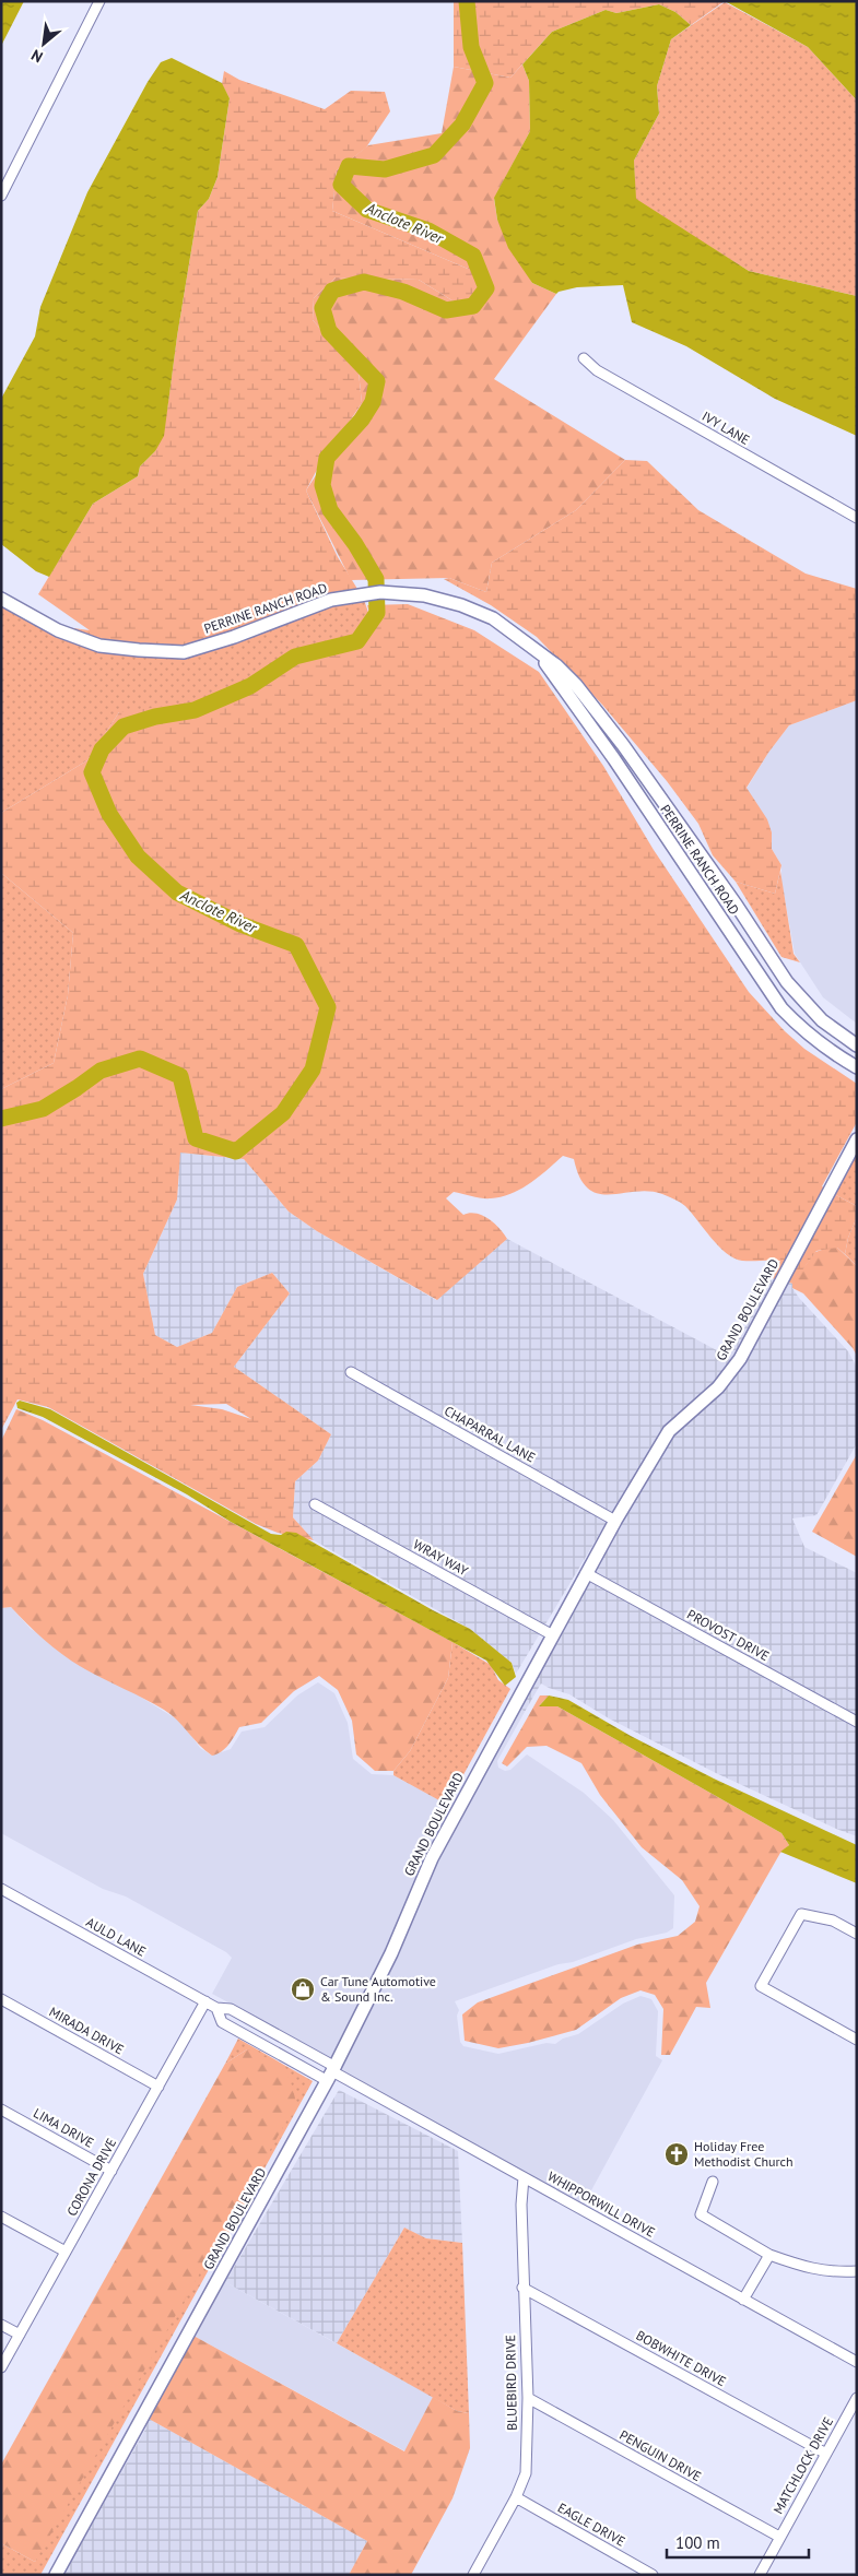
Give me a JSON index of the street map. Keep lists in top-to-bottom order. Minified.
{"streets":{"street":["IVY LANE","PERRINE RANCH ROAD","GRAND BOULEVARD","CHAPARRAL LANE","WRAY WAY","PROVOST DRIVE","AULD LANE","MIRADA DRIVE","LIMA DRIVE","CORONA DRIVE","WHIPPORWILL DRIVE","BOBWHITE DRIVE","BLUEBIRD DRIVE","PENGUIN DRIVE","MATCHLOCK DRIVE","EAGLE DRIVE"]},"crossings":[["GRAND BOULEVARD","CHAPARRAL LANE"],["GRAND BOULEVARD","WRAY WAY"],["GRAND BOULEVARD","PROVOST DRIVE"],["GRAND BOULEVARD","AULD LANE"],["GRAND BOULEVARD","WHIPPORWILL DRIVE"],["AULD LANE","CORONA DRIVE"],["AULD LANE","WHIPPORWILL DRIVE"],["MIRADA DRIVE","CORONA DRIVE"],["LIMA DRIVE","CORONA DRIVE"],["WHIPPORWILL DRIVE","BLUEBIRD DRIVE"],["BOBWHITE DRIVE","BLUEBIRD DRIVE"],["BOBWHITE DRIVE","MATCHLOCK DRIVE"],["BLUEBIRD DRIVE","PENGUIN DRIVE"],["BLUEBIRD DRIVE","EAGLE DRIVE"],["PENGUIN DRIVE","MATCHLOCK DRIVE"]],"water":["Anclote River"],"places":{"shop":["Car Tune Automotive & Sound Inc."],"church":["Holiday Free Methodist Church"]},"scale_bar":"100 m","north":"bottom left"}
